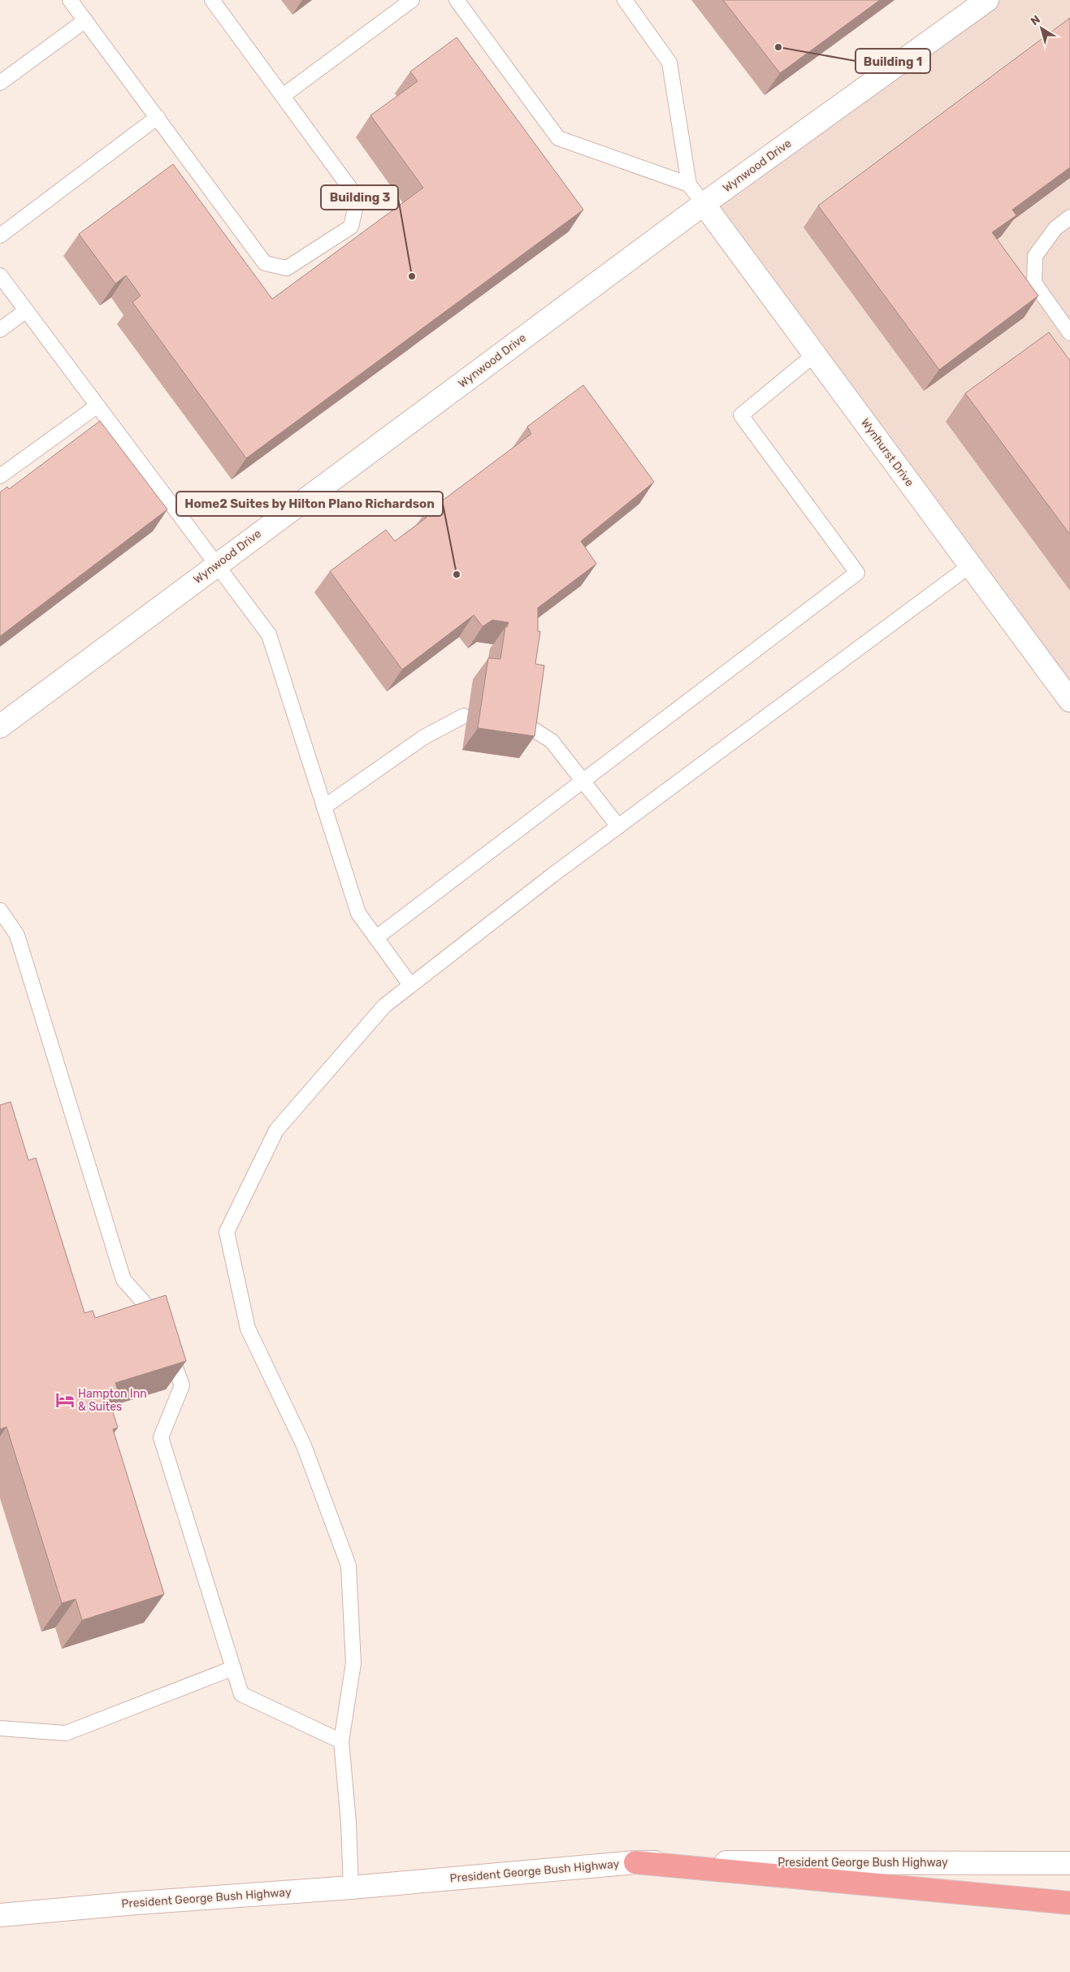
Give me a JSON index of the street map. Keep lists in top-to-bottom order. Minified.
{"streets":{"street":["Wynwood Drive","Wynhurst Drive","President George Bush Highway"]},"crossings":[["Wynwood Drive","Wynhurst Drive"]],"places":{"other":["Building 1","Building 3","Home2 Suites by Hilton Plano Richardson"],"hotel":["Hampton Inn & Suites"]},"north":"top left"}
